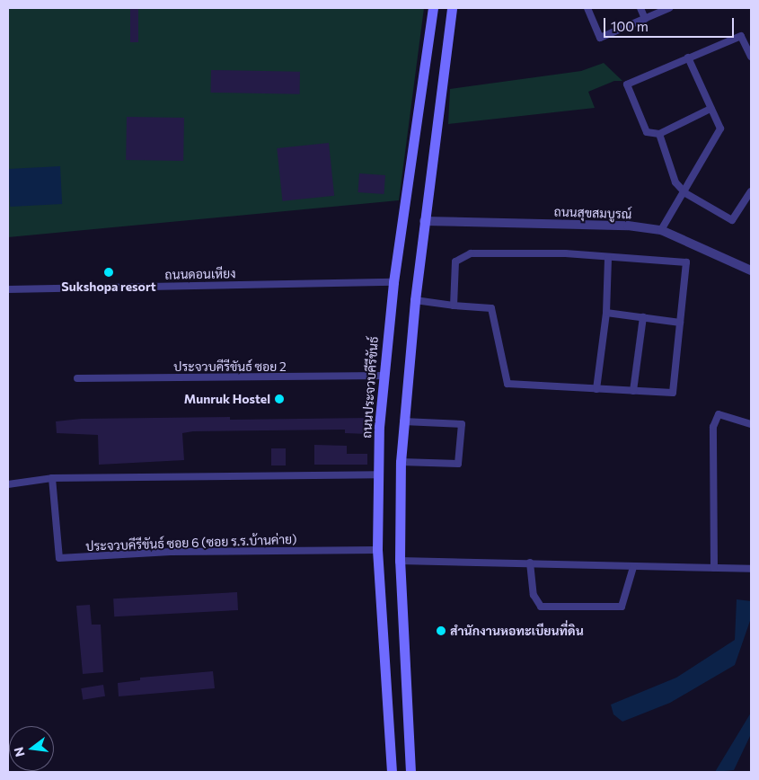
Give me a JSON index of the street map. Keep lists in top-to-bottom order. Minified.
{"streets":{"main road":["ถนนประจวบคีรีขันธ์"],"street":["ถนนสุขสมบูรณ์","ถนนดอนเหียง","ประจวบคีรีขันธ์ ซอย 2","ประจวบคีรีขันธ์ ซอย 6 (ซอย ร.ร.บ้านค่าย)"]},"crossings":[["ถนนดอนเหียง","ถนนประจวบคีรีขันธ์"],["ประจวบคีรีขันธ์ ซอย 2","ถนนประจวบคีรีขันธ์"],["ถนนประจวบคีรีขันธ์","ประจวบคีรีขันธ์ ซอย 6 (ซอย ร.ร.บ้านค่าย)"]],"places":["Sukshopa resort","Munruk Hostel","สำนักงานหอทะเบียนที่ดิน"],"scale_bar":"100 m","north":"left"}
